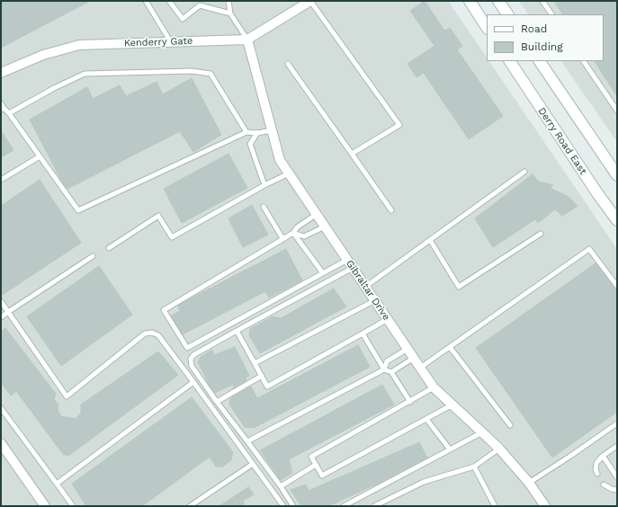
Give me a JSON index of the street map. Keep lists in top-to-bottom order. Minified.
{"streets":{"main road":["Derry Road East"],"street":["Kenderry Gate","Gibraltar Drive"]},"crossings":[["Kenderry Gate","Gibraltar Drive"]],"legend":["Road","Building"]}
